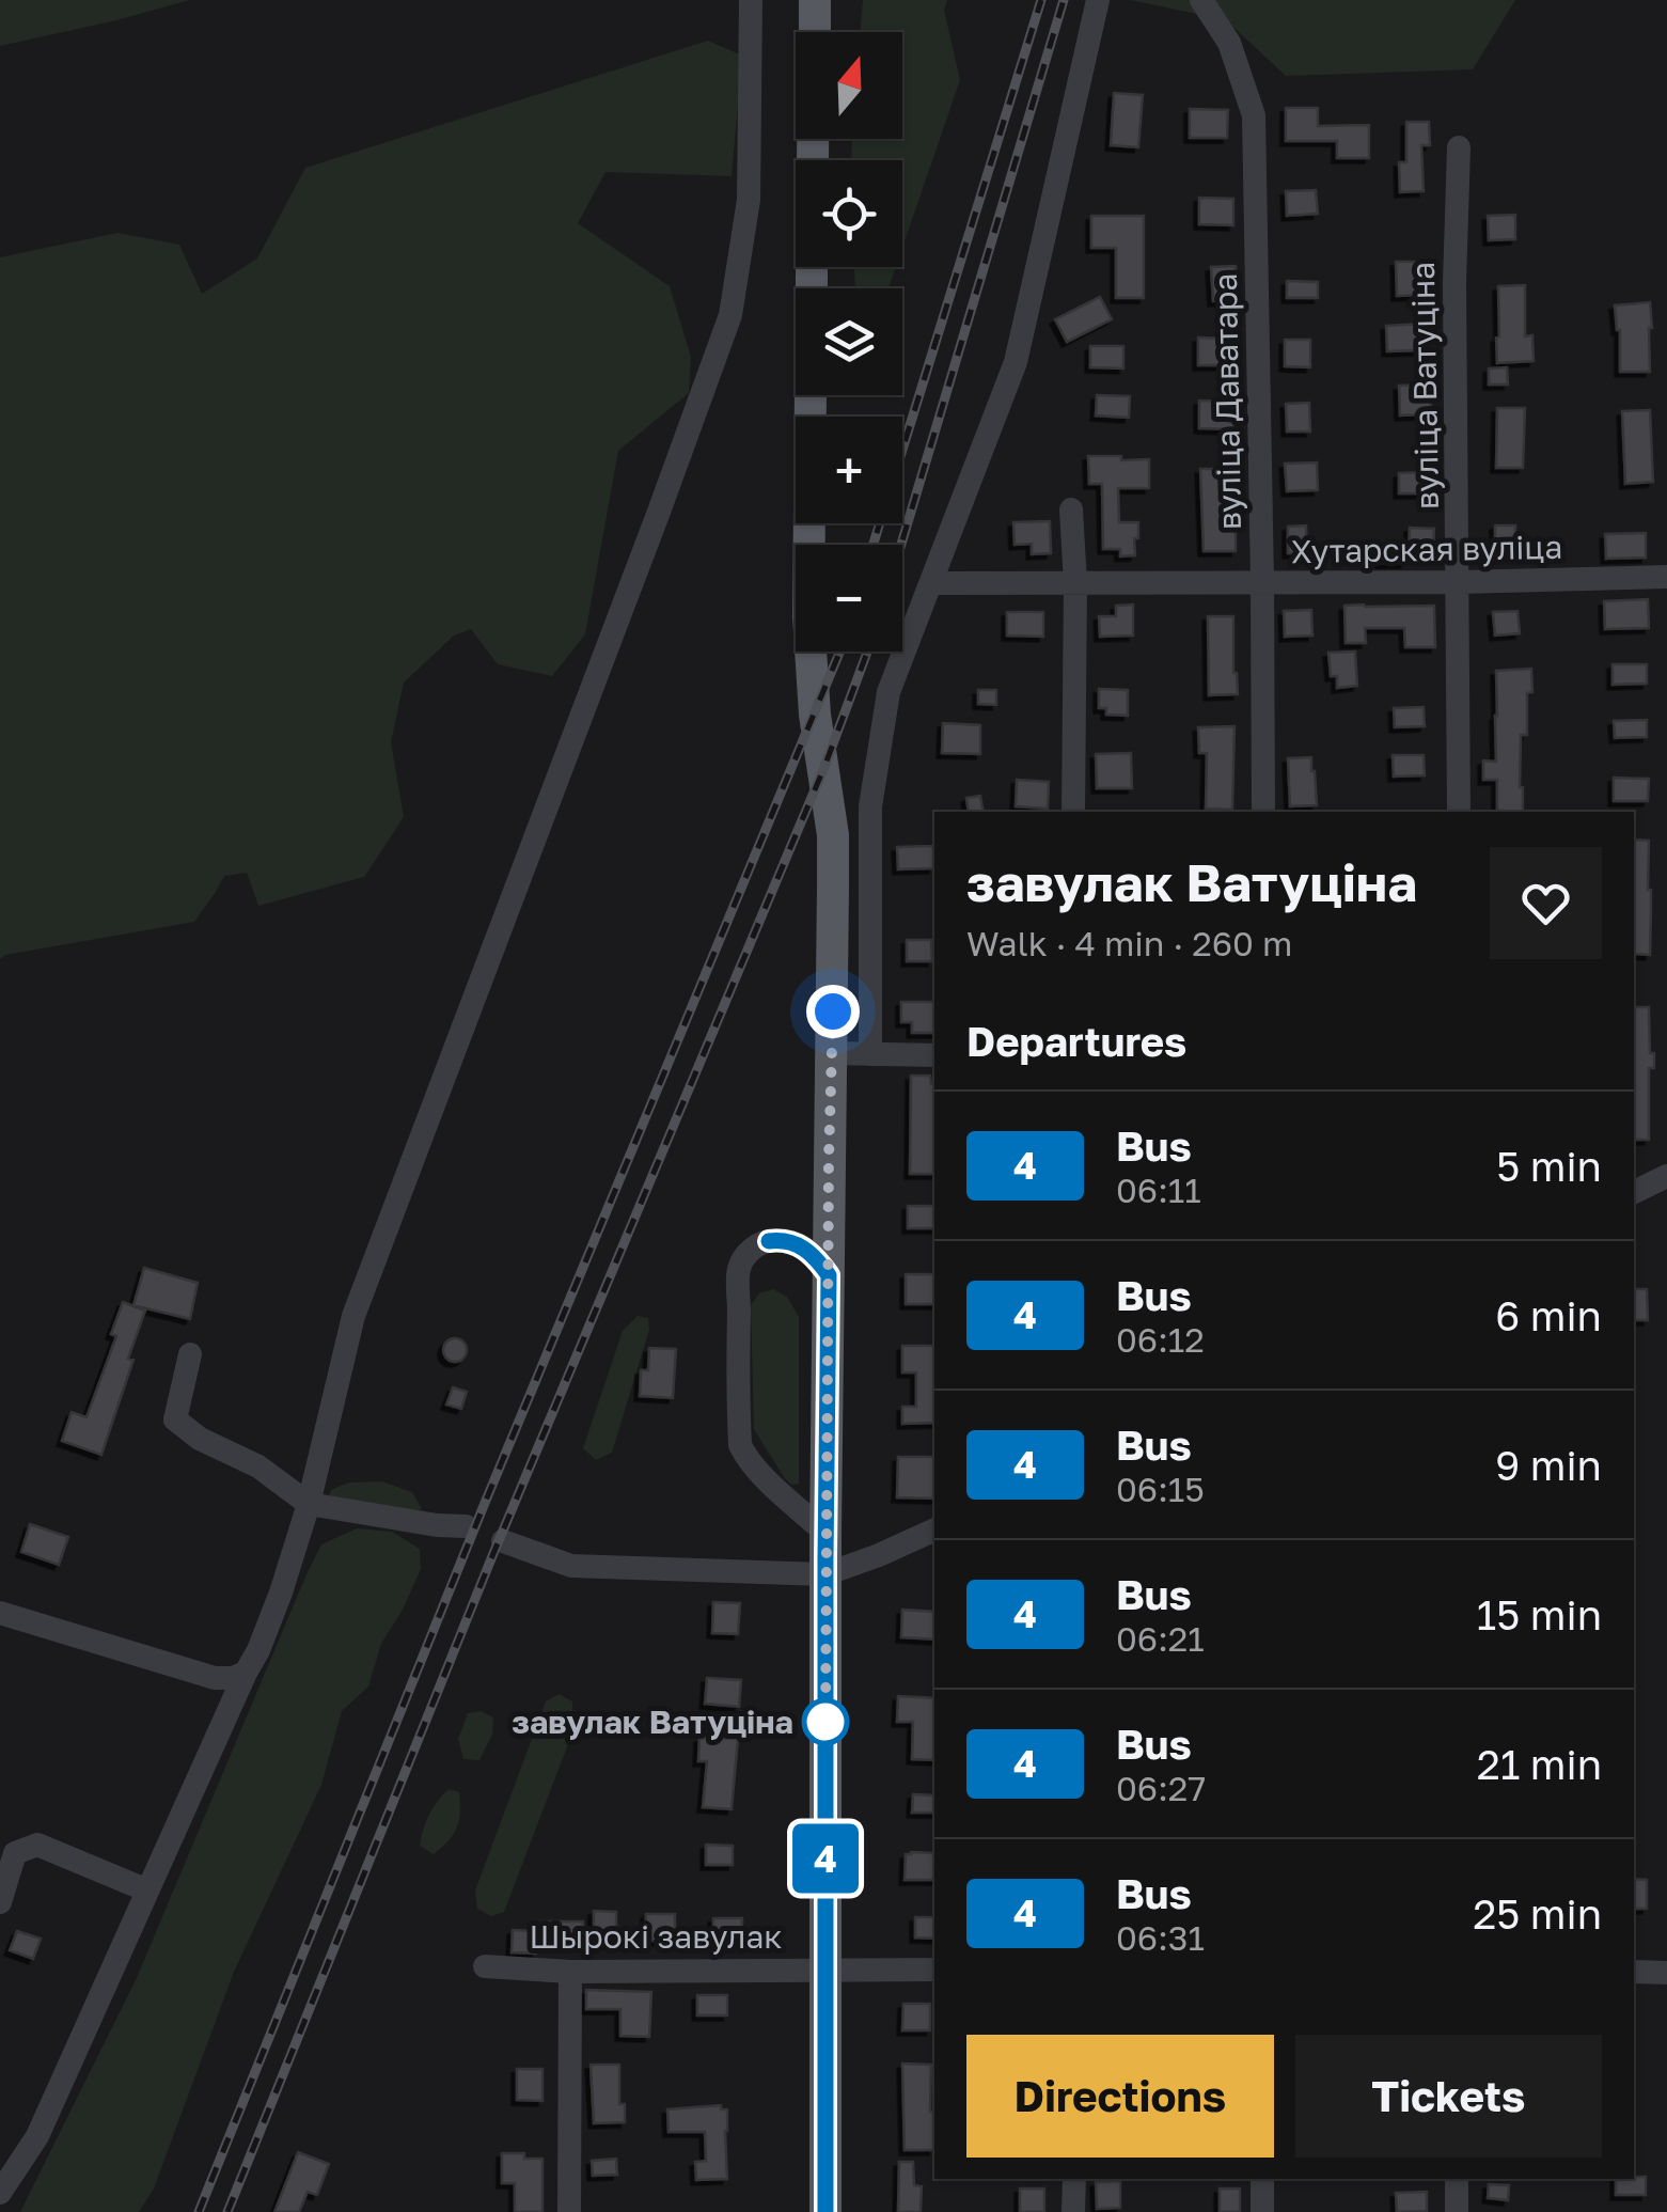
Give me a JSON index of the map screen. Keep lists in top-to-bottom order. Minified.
{"streets":{"street":["вуліца Ватуціна","вуліца Даватара","Хутарская вуліца","Шырокі завулак"]},"crossings":[["вуліца Ватуціна","Хутарская вуліца"],["вуліца Даватара","Хутарская вуліца"]],"places":["завулак Ватуціна"],"lines":["bus line 4"],"north":"top","page":{"on_map":"4","map_buttons":["+","−"],"heading":[["завулак Ватуціна","Walk · 4 min · 260 m"],"Departures"],"list":[{"mark":"4","name":"Bus","note":"06:11","value":"5 min"},{"mark":"4","name":"Bus","note":"06:12","value":"6 min"},{"mark":"4","name":"Bus","note":"06:15","value":"9 min"},{"mark":"4","name":"Bus","note":"06:21","value":"15 min"},{"mark":"4","name":"Bus","note":"06:27","value":"21 min"},{"mark":"4","name":"Bus","note":"06:31","value":"25 min"}],"buttons":["Directions","Tickets"]}}
